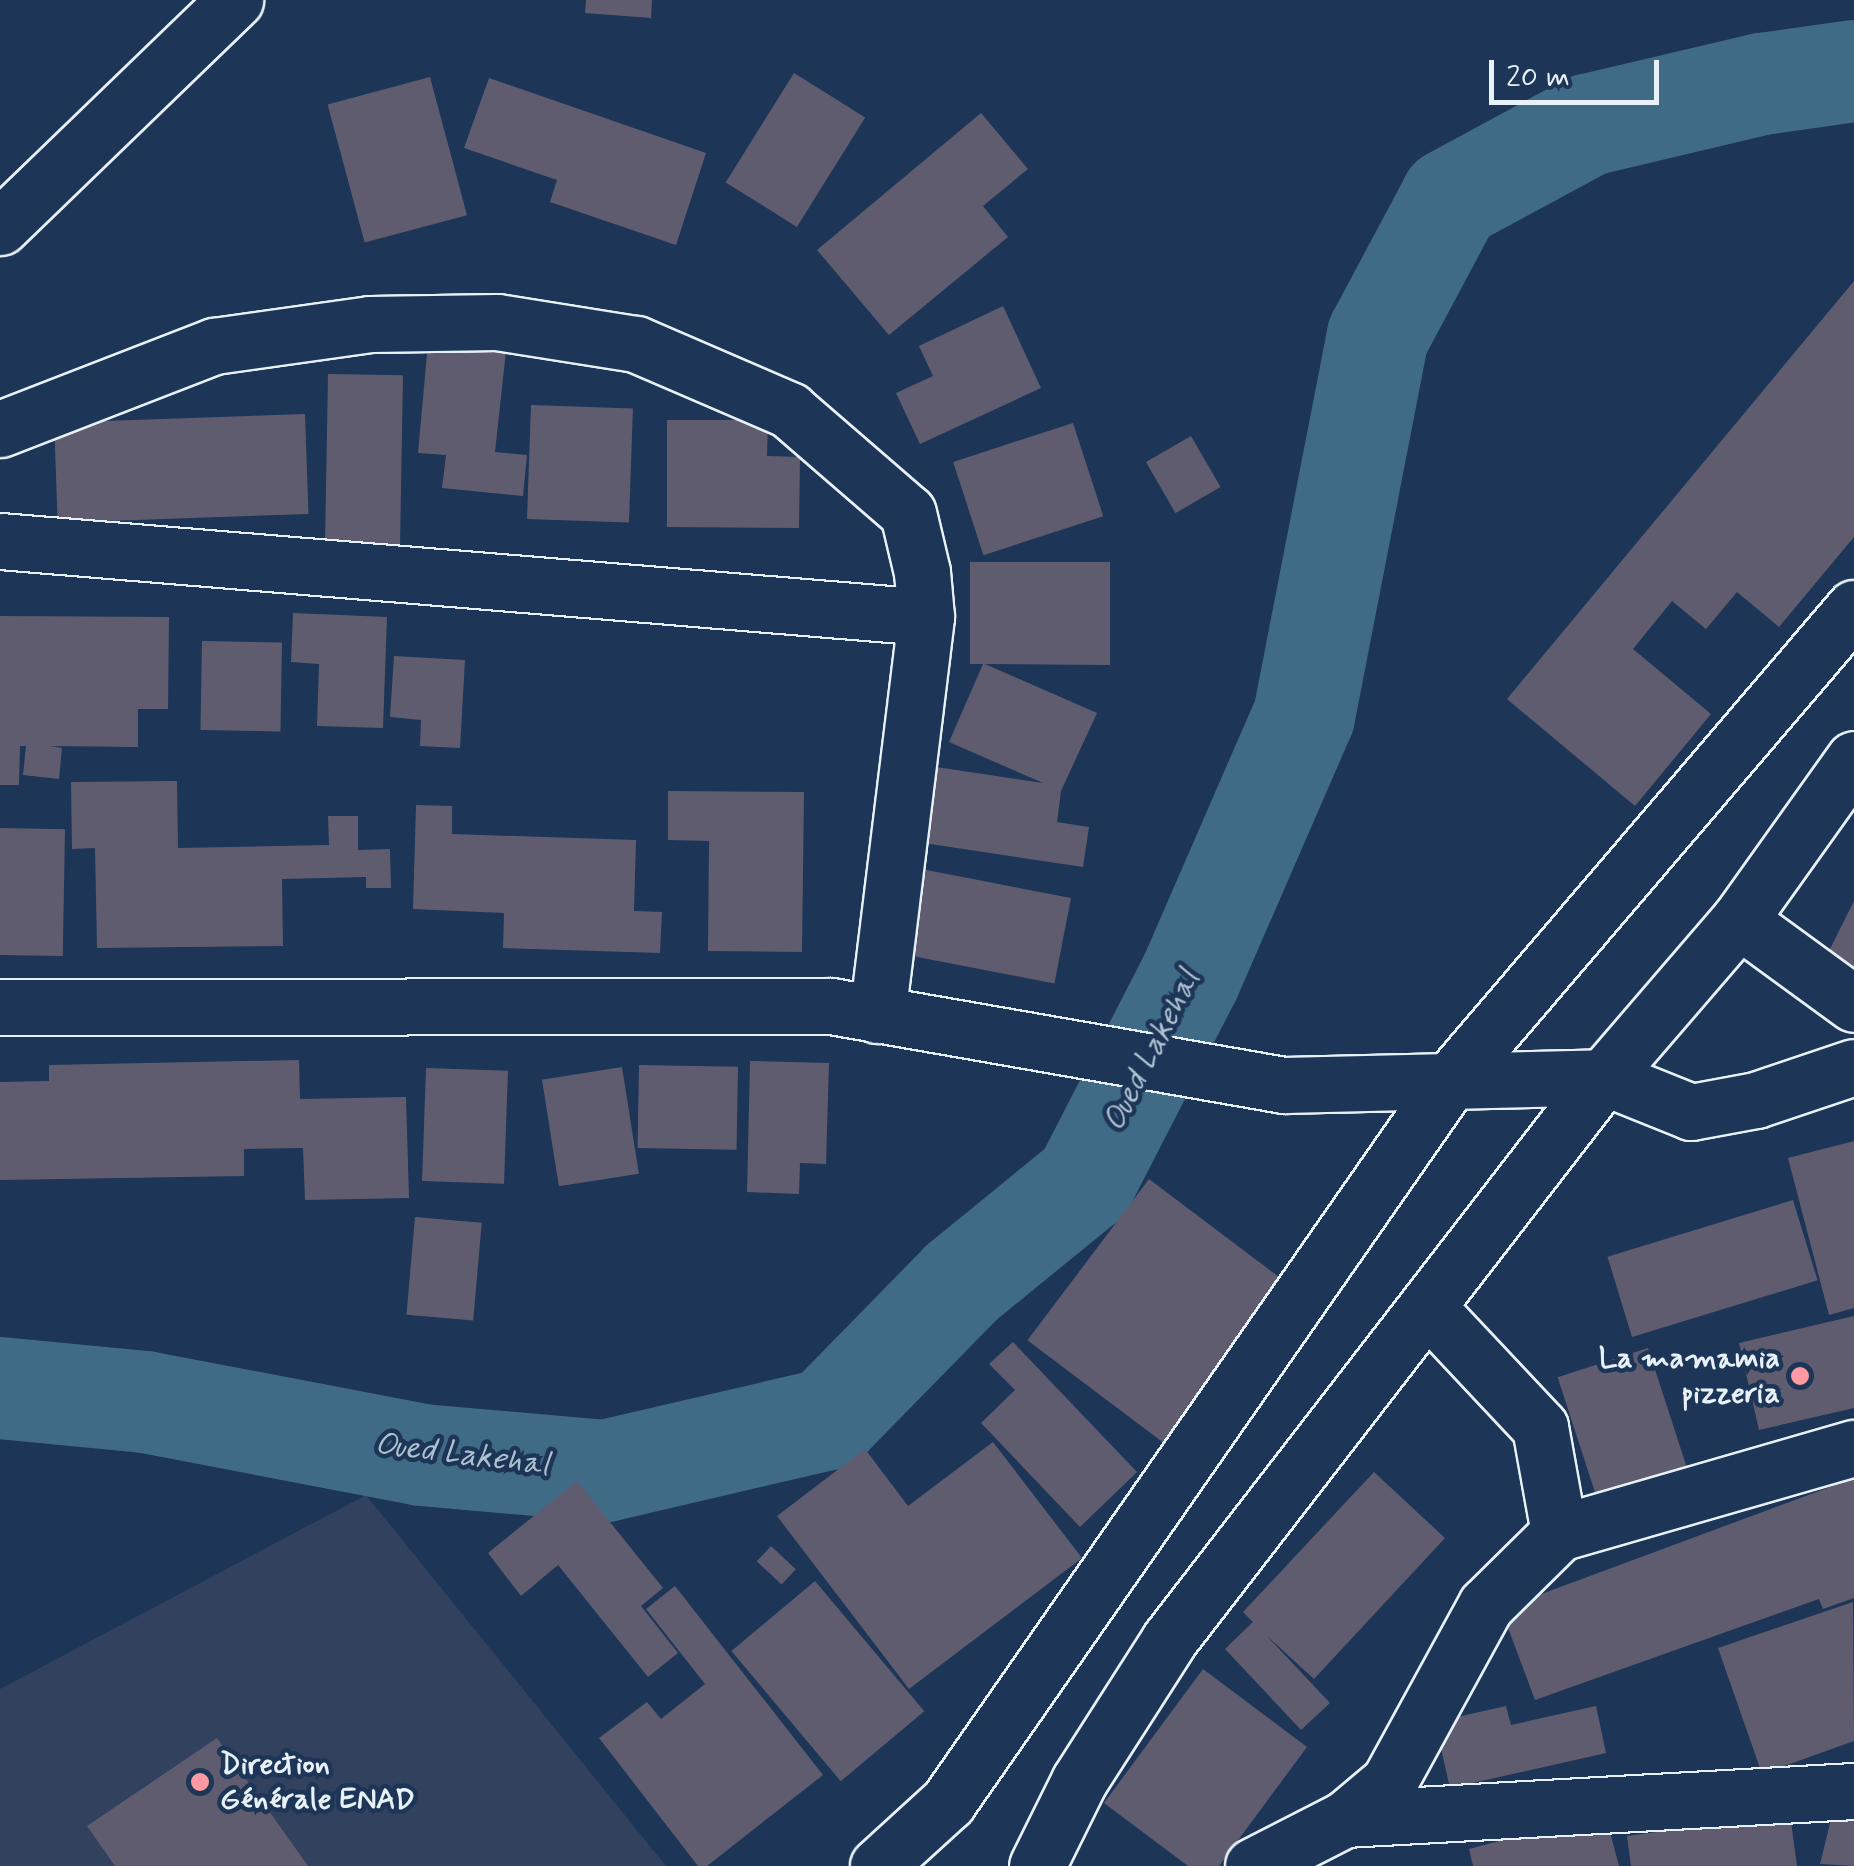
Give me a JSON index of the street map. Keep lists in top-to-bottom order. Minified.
{"water":["Oued Lakehal"],"places":["La mamamia pizzeria","Direction Générale ENAD"],"scale_bar":"20 m"}
